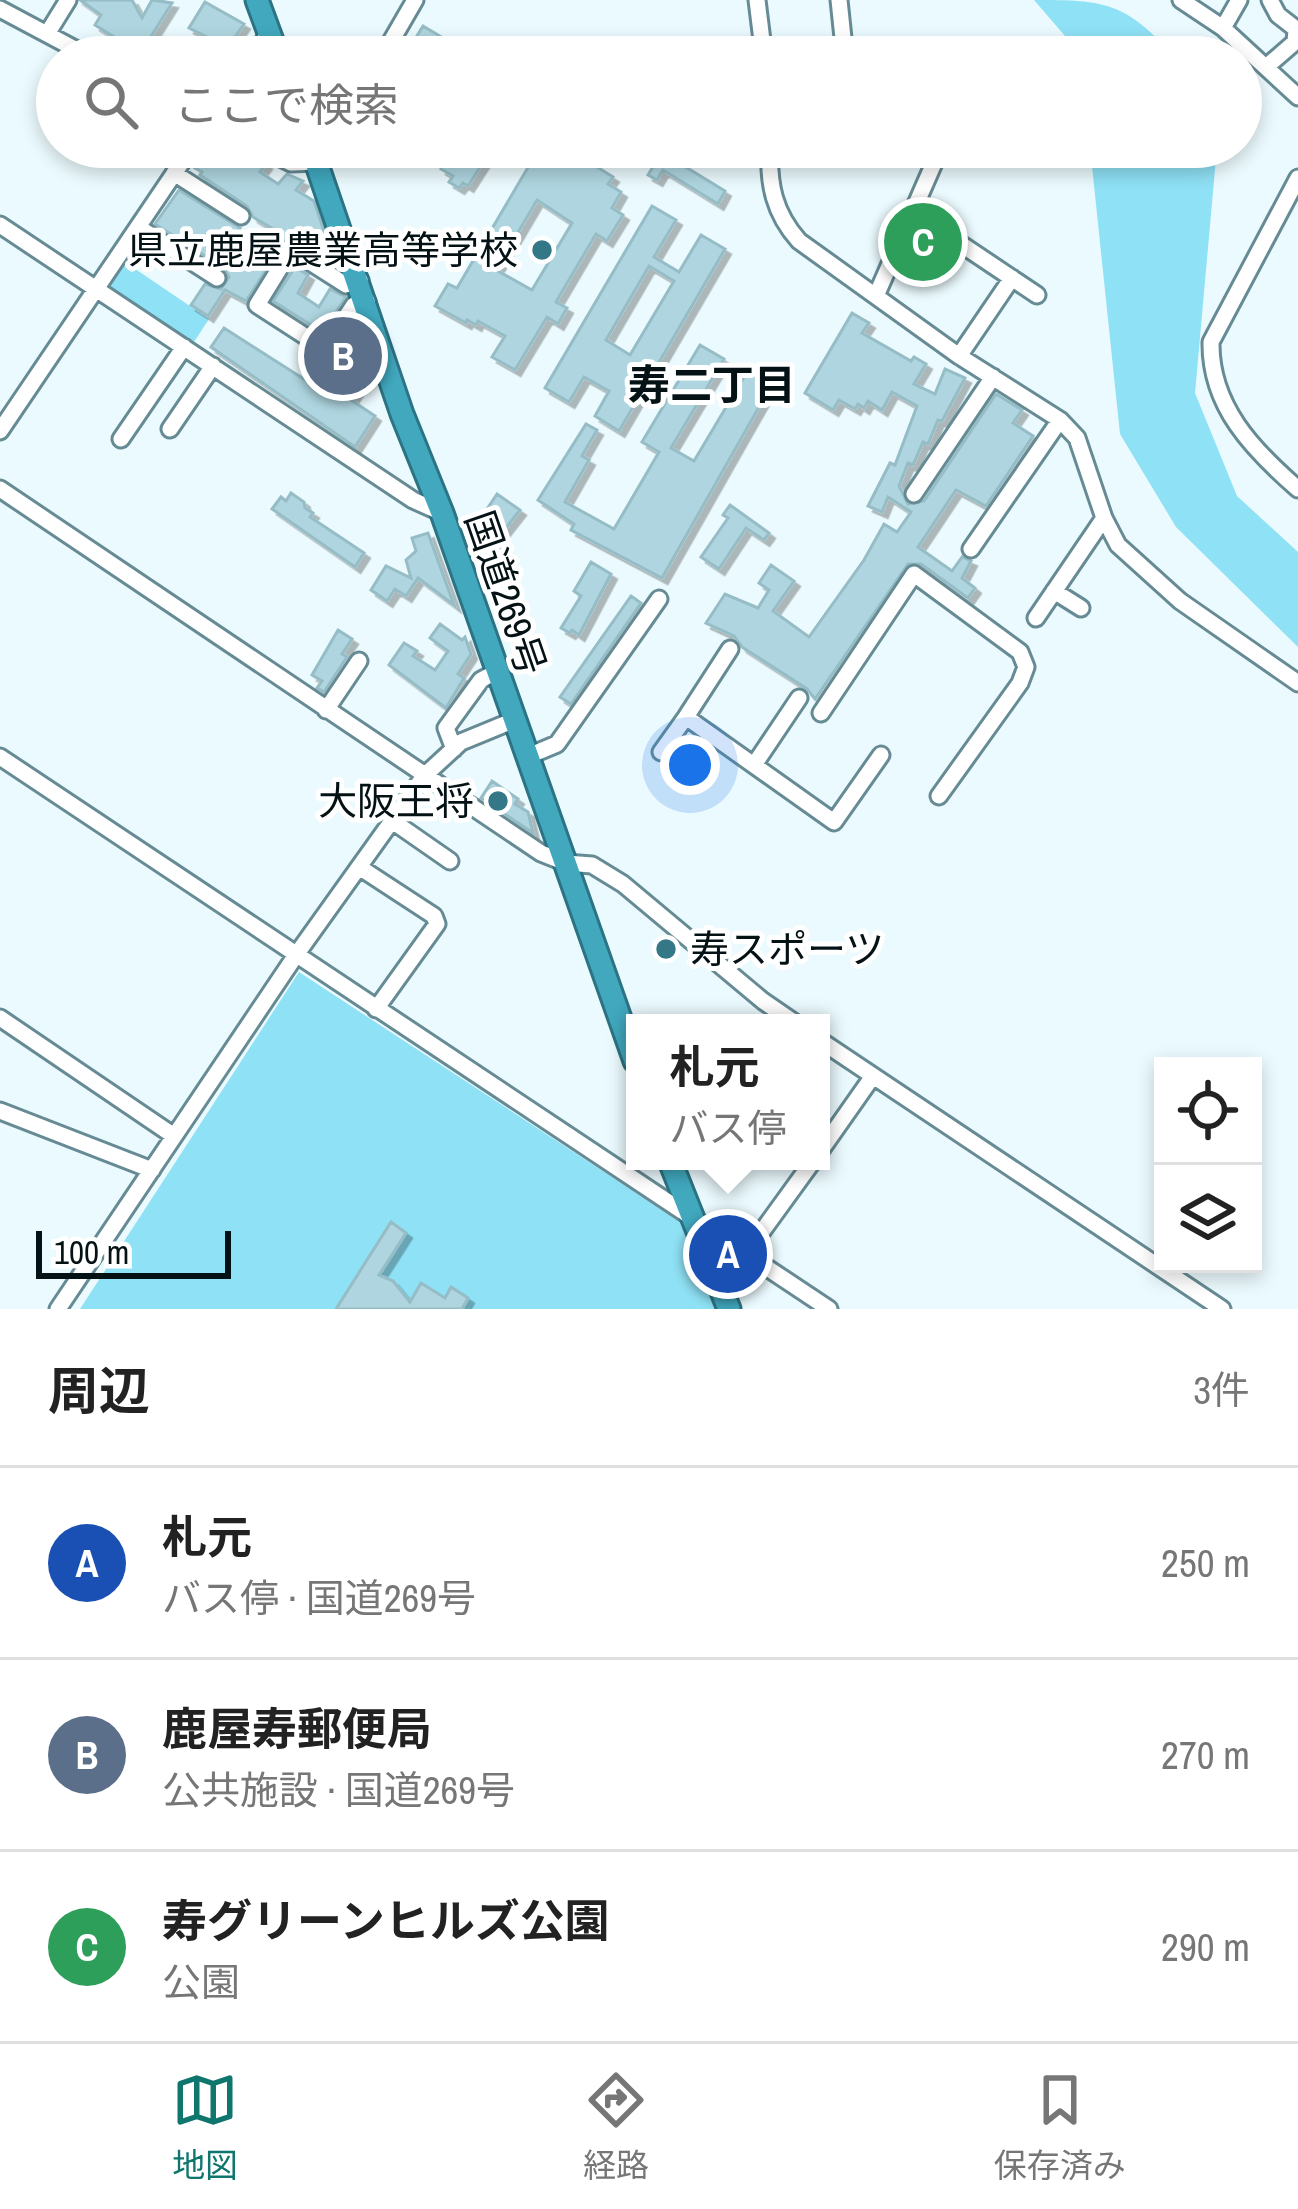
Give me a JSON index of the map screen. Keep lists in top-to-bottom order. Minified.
{"streets":{"highway":["国道269号"]},"districts":["寿二丁目"],"places":["県立鹿屋農業高等学校","大阪王将","寿スポーツ"],"scale_bar":"100 m","page":{"search":"ここで検索","pins":["C","B","A"],"popup":["札元","バス停"],"scale":"100 m","heading":["周辺","3件"],"list":[{"mark":"A","name":"札元","note":"バス停 · 国道269号","value":"250 m"},{"mark":"B","name":"鹿屋寿郵便局","note":"公共施設 · 国道269号","value":"270 m"},{"mark":"C","name":"寿グリーンヒルズ公園","note":"公園","value":"290 m"}],"nav":["地図","経路","保存済み"]}}
